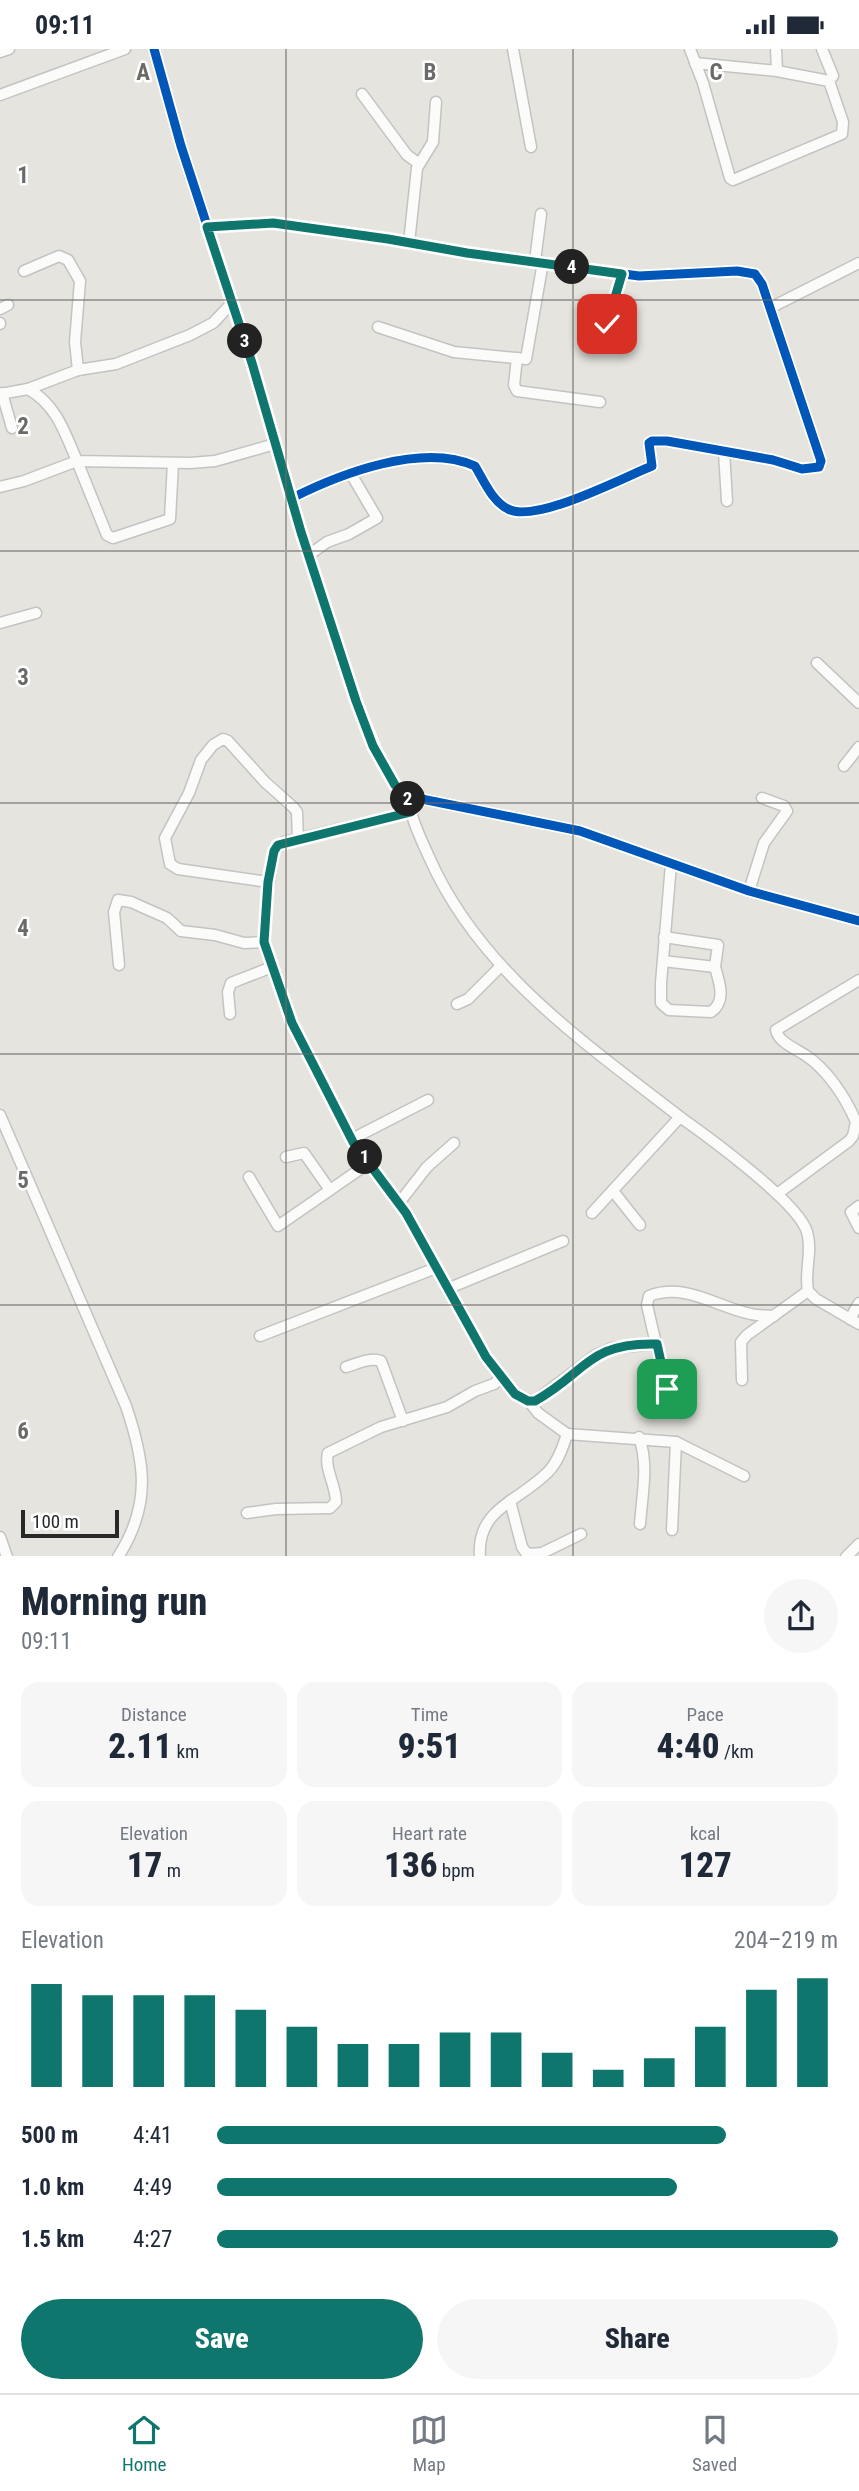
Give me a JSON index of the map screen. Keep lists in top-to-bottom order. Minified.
{"scale_bar":"100 m","page":{"status":"09:11","pins":["4","3","2","1"],"scale":"100 m","heading":["Morning run","09:11"],"stats":[["Distance","2.11 km"],["Time","9:51"],["Pace","4:40 /km"],["Elevation","17 m"],["Heart rate","136 bpm"],["kcal","127"]],"chart":["Elevation","204–219 m"],"list":[{"name":"500 m","note":"4:41"},{"name":"1.0 km","note":"4:49"},{"name":"1.5 km","note":"4:27"}],"buttons":["Save","Share"],"tabs":["Home","Map","Saved"]},"grid":{"columns":["A","B","C"],"rows":["1","2","3","4","5","6"]}}
